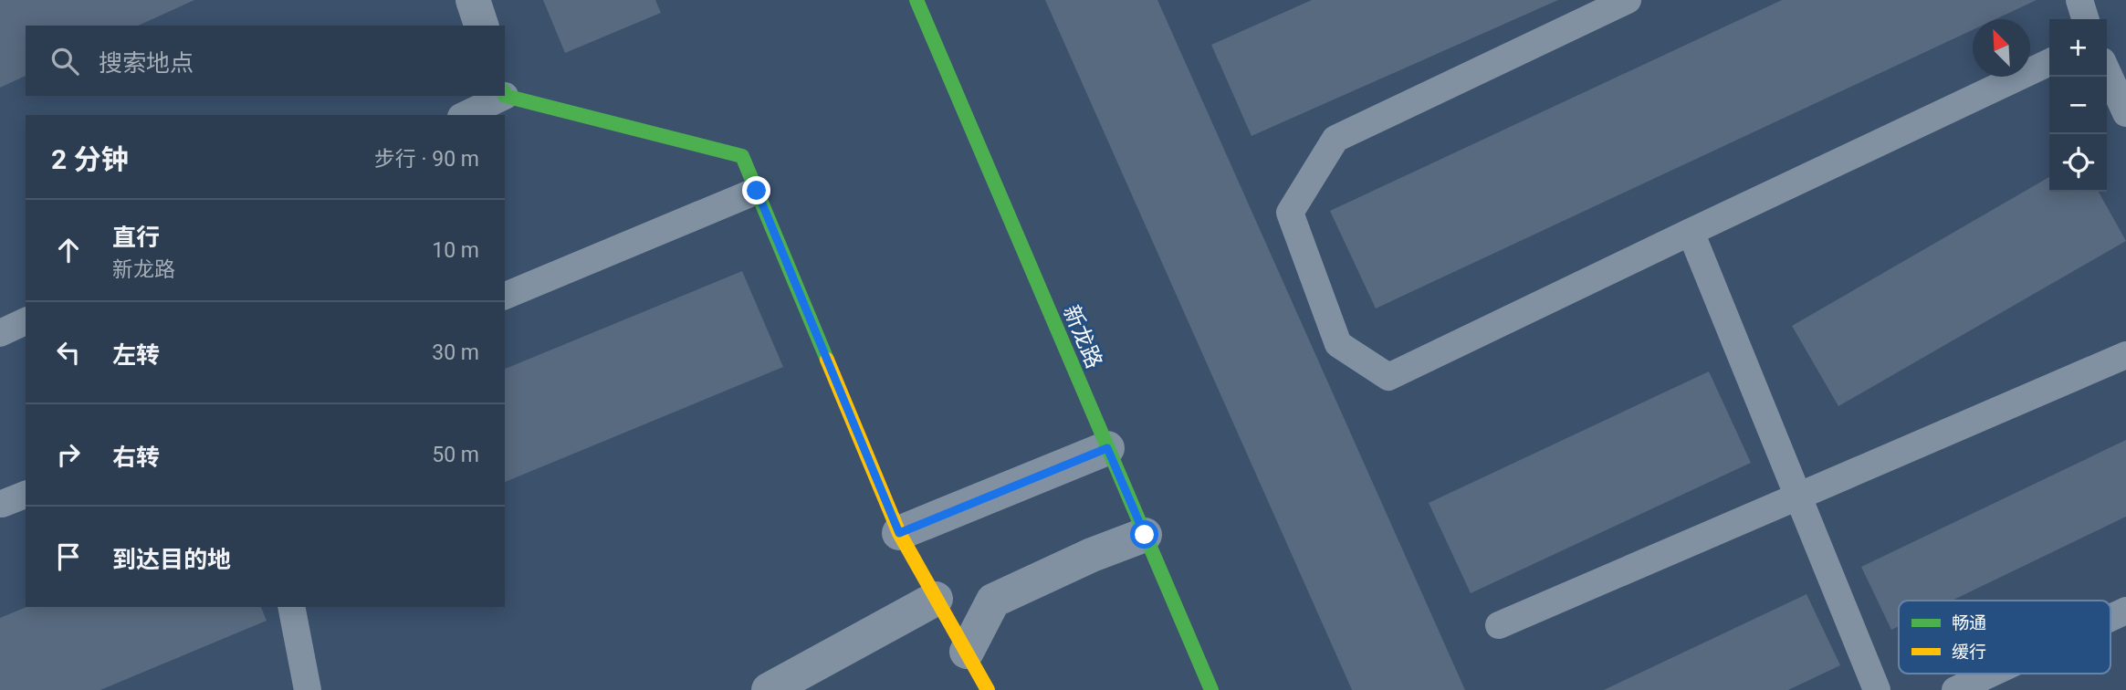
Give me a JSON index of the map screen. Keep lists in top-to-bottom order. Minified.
{"streets":{"street":["新龙路"]},"legend":["畅通","缓行"],"north":"top left","page":{"map_buttons":["+","−"],"search":"搜索地点","heading":["2 分钟","步行 · 90 m"],"list":[["直行","新龙路","10 m"],["左转","30 m"],["右转","50 m"],"到达目的地"]}}
